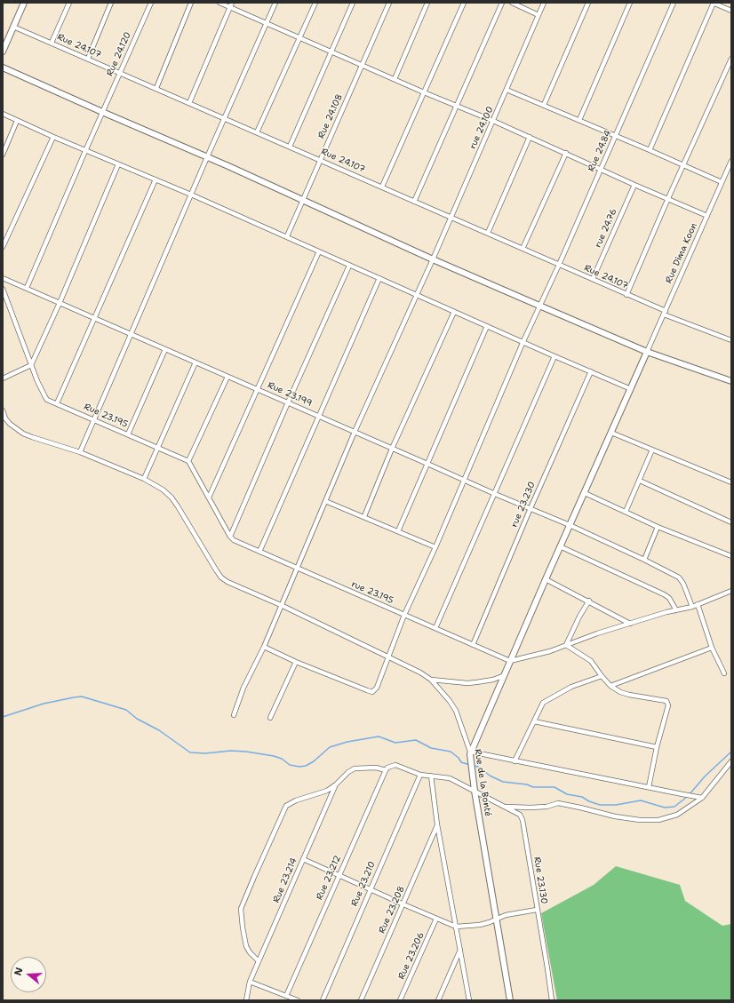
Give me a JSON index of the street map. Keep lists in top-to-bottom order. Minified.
{"streets":{"street":["Rue 24.107","Rue 24.120","Rue 24.108","rue 24.100","Rue 24.84","rue 24.76","Rue Dima Koon","Rue 23.199","Rue 23.195","rue 23.230","rue 23.195","Rue de la Bonté","Rue 23.212","Rue 23.214","Rue 23.130","Rue 23.210","Rue 23.208","Rue 23.206"]},"crossings":[["Rue 24.107","Rue 24.120"],["Rue 24.107","Rue 24.108"],["Rue 24.107","rue 24.100"],["Rue 24.107","Rue 24.84"],["Rue 24.107","rue 24.76"],["Rue 24.107","Rue Dima Koon"],["Rue 24.120","Rue 23.199"],["rue 24.100","Rue 23.199"],["rue 24.100","rue 23.195"],["rue 24.100","Rue de la Bonté"],["Rue 24.84","Rue 23.199"],["Rue 24.84","rue 23.195"],["Rue 24.84","Rue de la Bonté"],["Rue 23.199","rue 23.230"],["rue 23.230","rue 23.195"],["Rue de la Bonté","Rue 23.130"],["Rue 23.212","Rue 23.130"],["Rue 23.214","Rue 23.130"],["Rue 23.130","Rue 23.210"]],"north":"left"}
